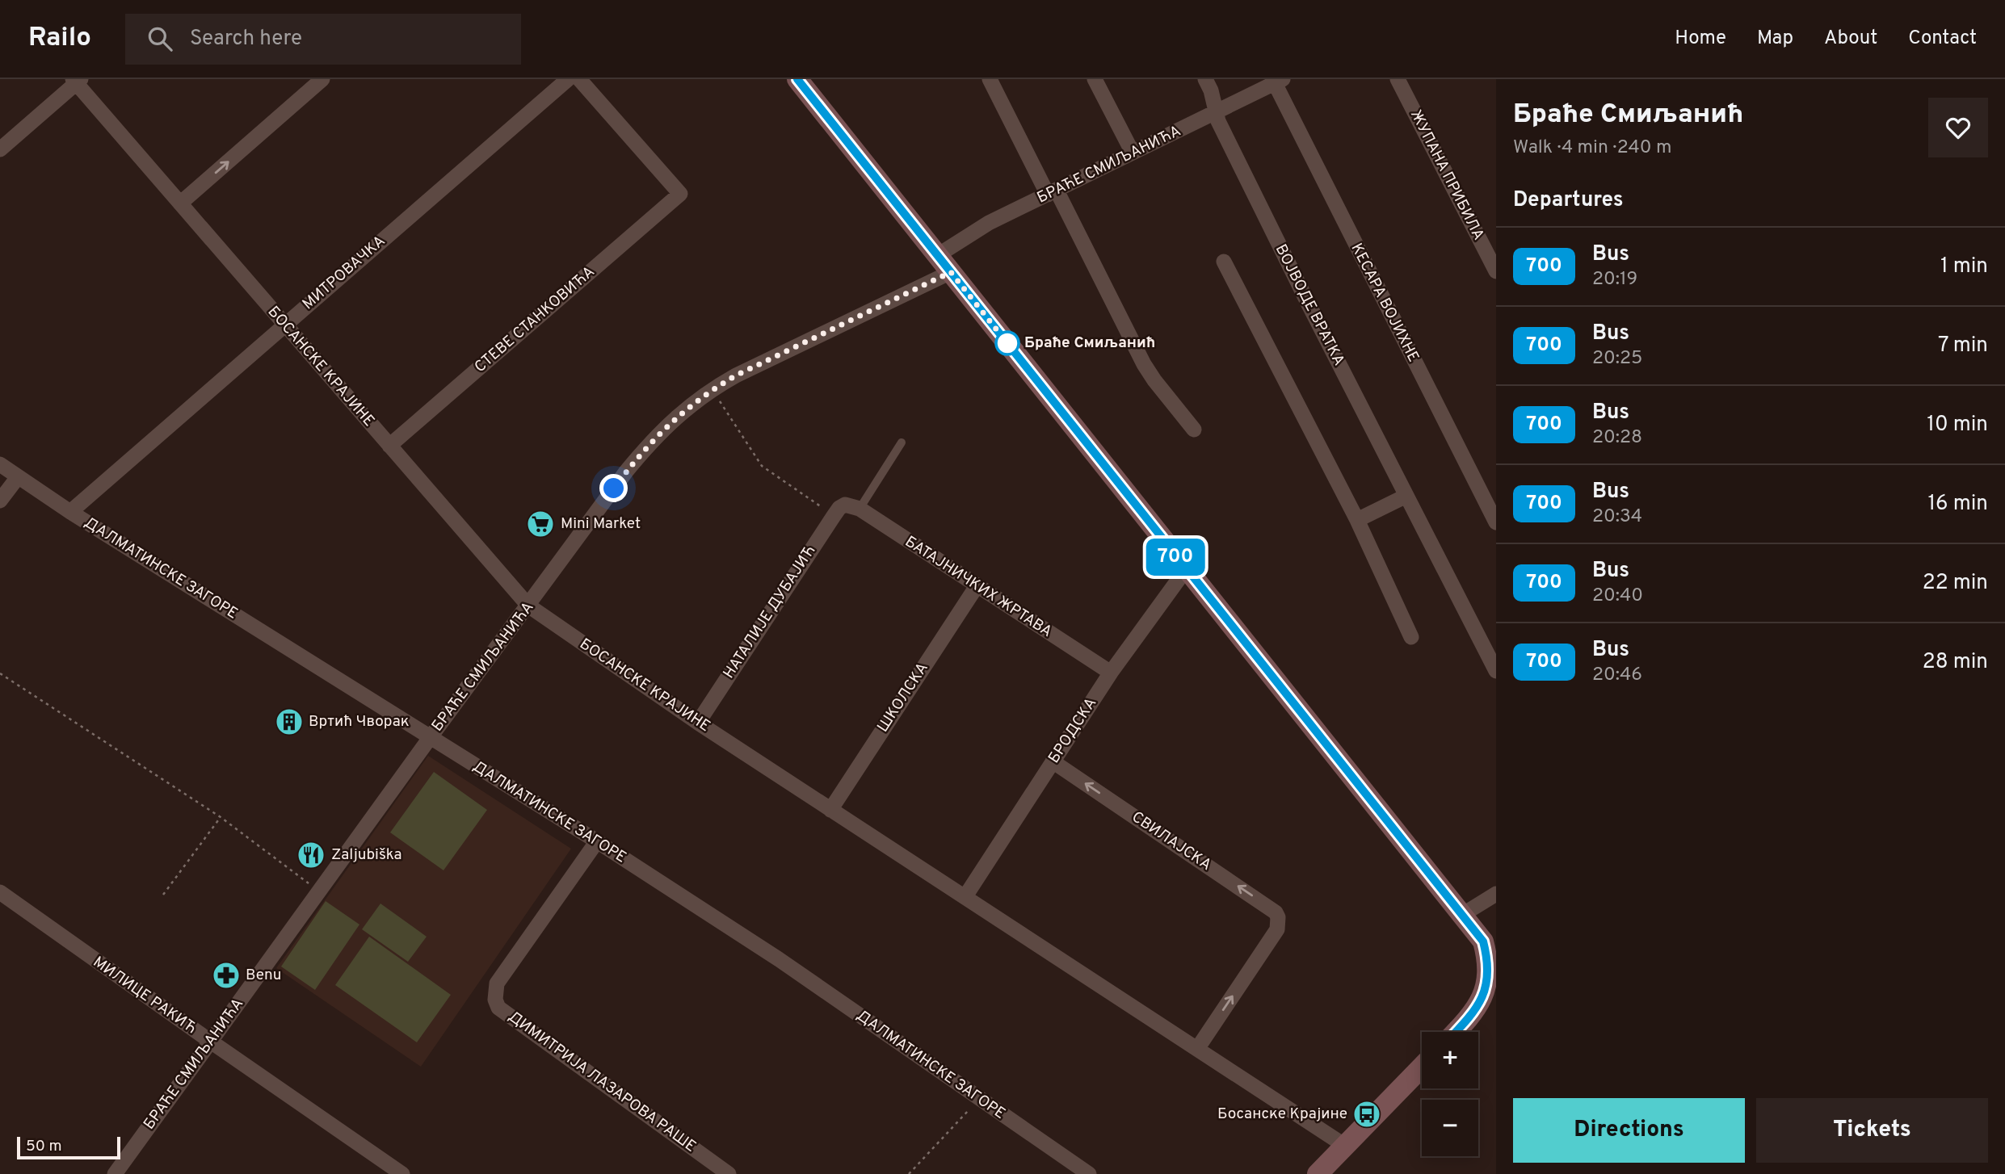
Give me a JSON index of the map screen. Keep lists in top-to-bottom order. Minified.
{"streets":{"street":["БРАЋЕ СМИЉАНИЋА","ЖУПАНА ПРИБИЛА","МИТРОВАЧКА","КЕСАРА ВОЈИХНЕ","ВОЈВОДЕ ВРАТКА","СТЕВЕ СТАНКОВИЋА","БОСАНСКЕ КРАЈИНЕ","ДАЛМАТИНСКЕ ЗАГОРЕ","БАТАЈНИЧКИХ ЖРТАВА","НАТАЛИЈЕ ДУБАЈИЋ","ШКОЛСКА","БРОДСКА","СВИЛАЈСКА","МИЛИЦЕ РАКИЋ","ДИМИТРИЈА ЛАЗАРОВА РАШЕ"]},"crossings":[["БРАЋЕ СМИЉАНИЋА","КЕСАРА ВОЈИХНЕ"],["БРАЋЕ СМИЉАНИЋА","ВОЈВОДЕ ВРАТКА"],["БРАЋЕ СМИЉАНИЋА","БОСАНСКЕ КРАЈИНЕ"],["БРАЋЕ СМИЉАНИЋА","ДАЛМАТИНСКЕ ЗАГОРЕ"],["БРАЋЕ СМИЉАНИЋА","МИЛИЦЕ РАКИЋ"],["МИТРОВАЧКА","БОСАНСКЕ КРАЈИНЕ"],["МИТРОВАЧКА","ДАЛМАТИНСКЕ ЗАГОРЕ"],["СТЕВЕ СТАНКОВИЋА","БОСАНСКЕ КРАЈИНЕ"],["БОСАНСКЕ КРАЈИНЕ","НАТАЛИЈЕ ДУБАЈИЋ"],["БОСАНСКЕ КРАЈИНЕ","ШКОЛСКА"],["БОСАНСКЕ КРАЈИНЕ","БРОДСКА"],["БОСАНСКЕ КРАЈИНЕ","СВИЛАЈСКА"],["ДАЛМАТИНСКЕ ЗАГОРЕ","ДИМИТРИЈА ЛАЗАРОВА РАШЕ"],["БАТАЈНИЧКИХ ЖРТАВА","НАТАЛИЈЕ ДУБАЈИЋ"],["БАТАЈНИЧКИХ ЖРТАВА","ШКОЛСКА"],["БАТАЈНИЧКИХ ЖРТАВА","БРОДСКА"],["БРОДСКА","СВИЛАЈСКА"]],"places":{"other":["Браће Смиљанић"],"supermarket":["Mini Market"],"building":["Вртић Чворак"],"restaurant":["Zaljubiška"],"pharmacy":["Benu"],"bus stop":["Босанске Крајине"]},"lines":["bus line 700"],"scale_bar":"50 m","page":{"header":"Railo","search":"Search here","nav":["Home","Map","About","Contact"],"on_map":"700","heading":[["Браће Смиљанић","Walk · 4 min · 240 m"],"Departures"],"list":[{"mark":"700","name":"Bus","note":"20:19","value":"1 min"},{"mark":"700","name":"Bus","note":"20:25","value":"7 min"},{"mark":"700","name":"Bus","note":"20:28","value":"10 min"},{"mark":"700","name":"Bus","note":"20:34","value":"16 min"},{"mark":"700","name":"Bus","note":"20:40","value":"22 min"},{"mark":"700","name":"Bus","note":"20:46","value":"28 min"}],"map_buttons":["+","−"],"buttons":["Directions","Tickets"],"scale":"50 m"}}
